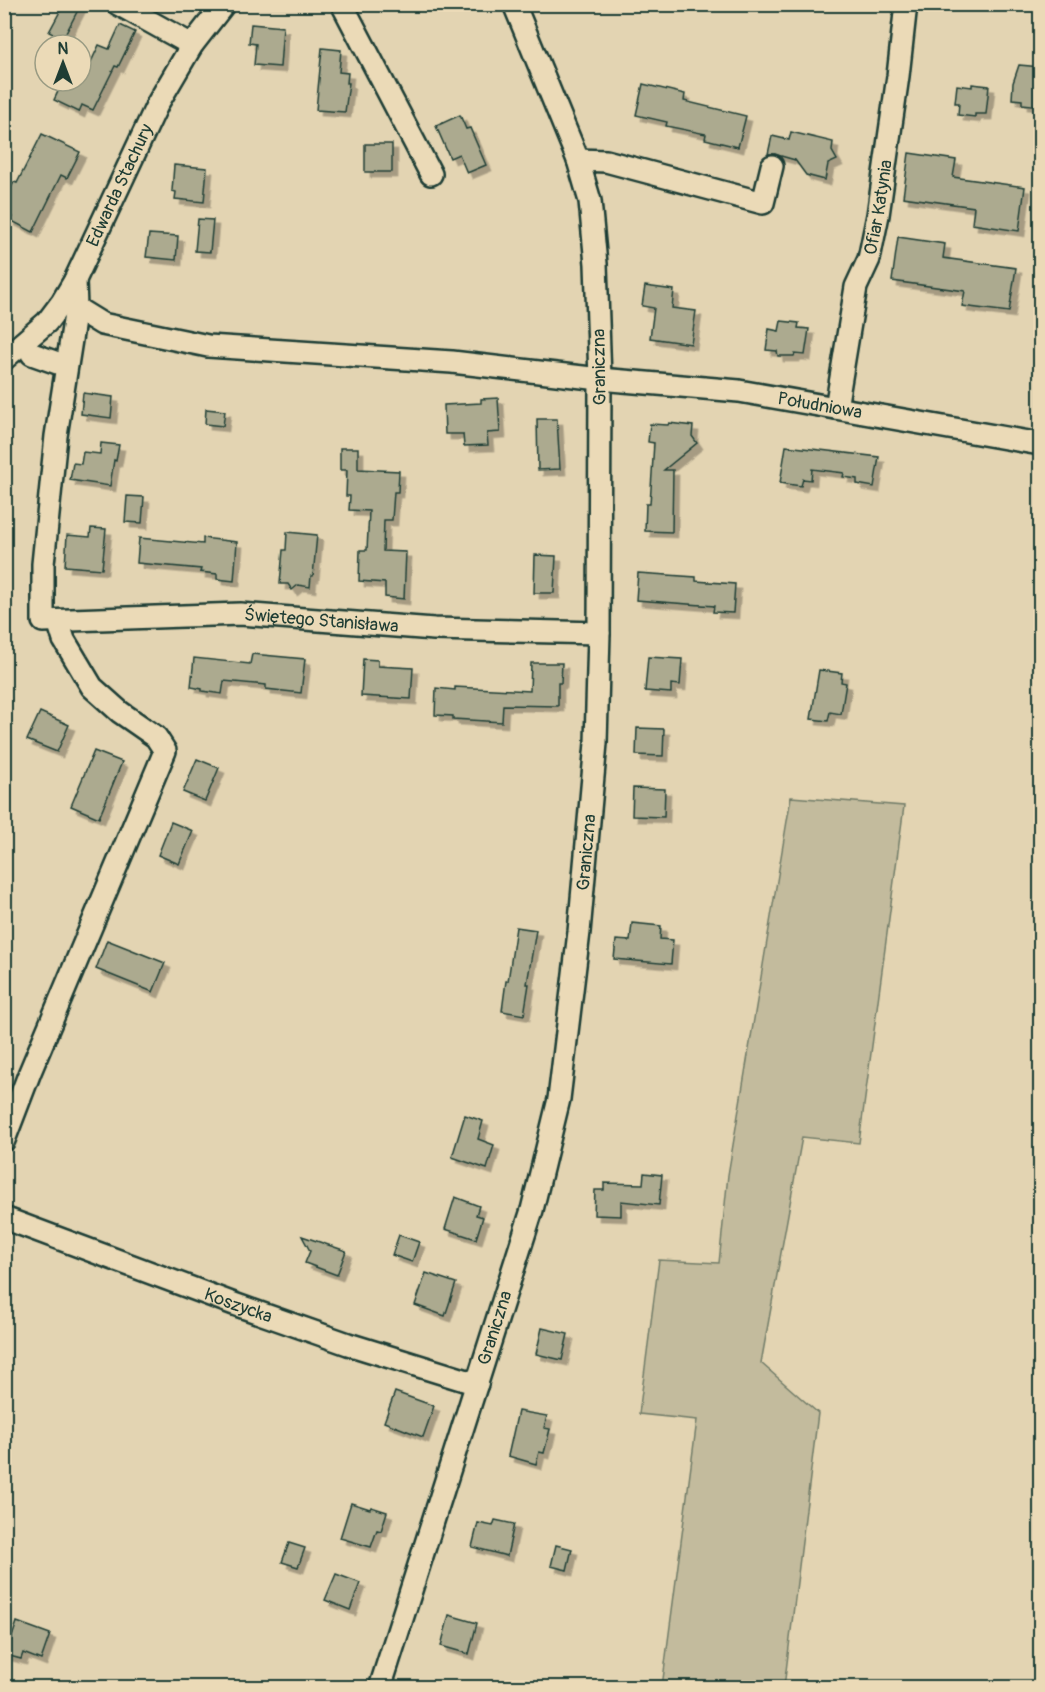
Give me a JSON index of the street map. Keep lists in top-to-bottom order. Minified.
{"streets":{"street":["Edwarda Stachury","Ofiar Katynia","Graniczna","Południowa","Świętego Stanisława","Koszycka"]},"crossings":[["Ofiar Katynia","Południowa"],["Graniczna","Południowa"],["Graniczna","Świętego Stanisława"],["Graniczna","Koszycka"]],"north":"top"}
